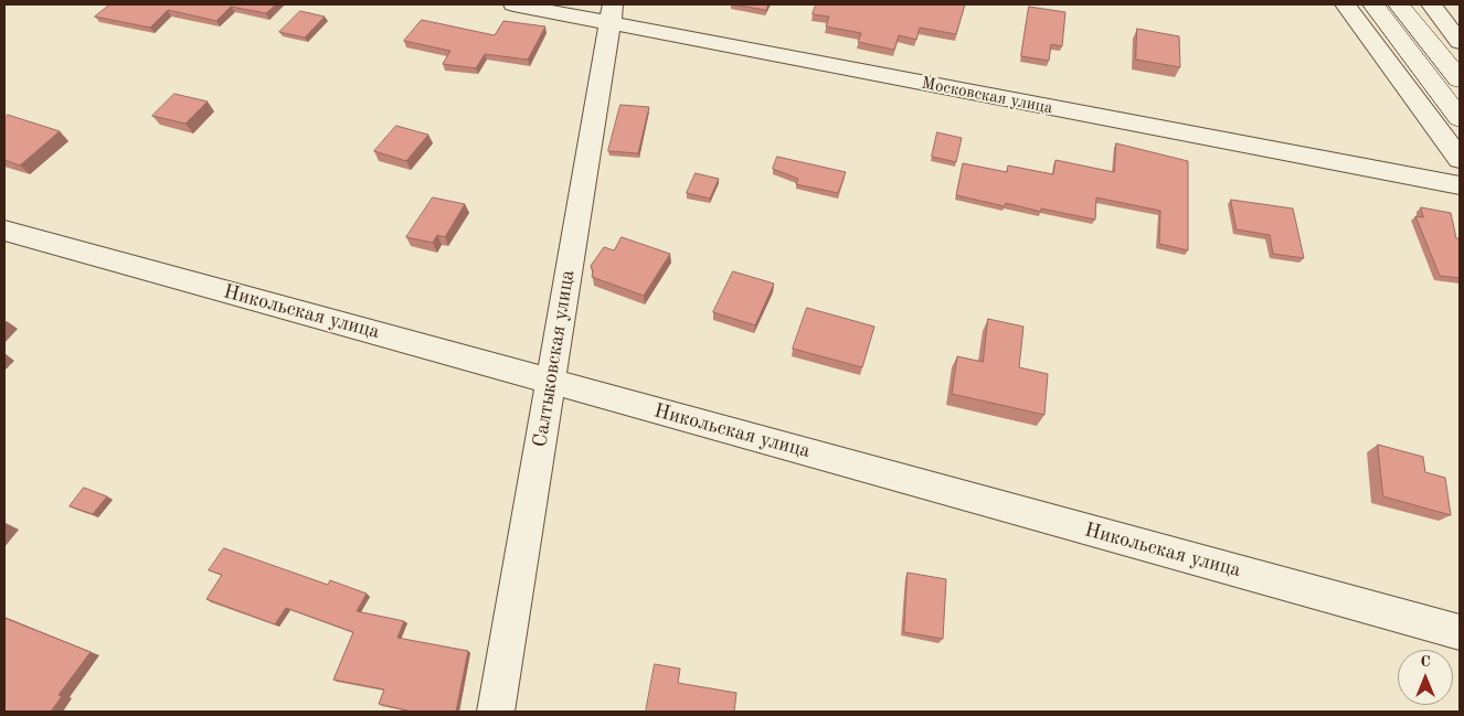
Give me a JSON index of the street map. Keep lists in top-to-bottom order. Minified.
{"streets":{"street":["Московская улица","Никольская улица","Салтыковская улица"]},"crossings":[["Московская улица","Салтыковская улица"],["Никольская улица","Салтыковская улица"]],"north":"top"}
